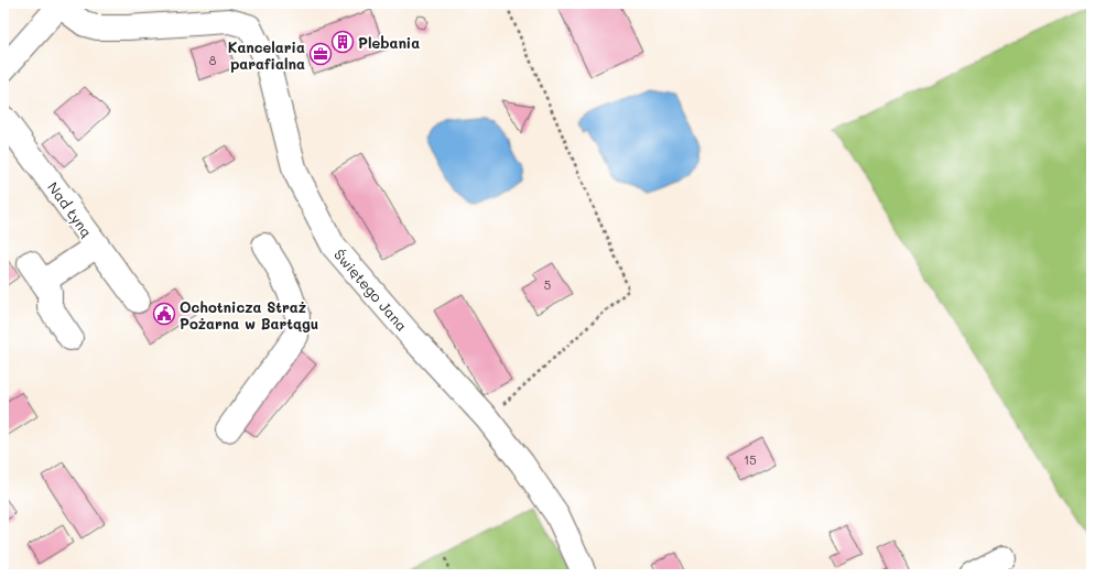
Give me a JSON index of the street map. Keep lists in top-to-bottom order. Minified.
{"streets":{"street":["Nad Łyną","Świętego Jana"]},"places":{"building":["Plebania"],"office":["Kancelaria parafialna"],"public building":["Ochotnicza Straż Pożarna w Bartągu"]},"house_numbers":["8","5","15"]}
